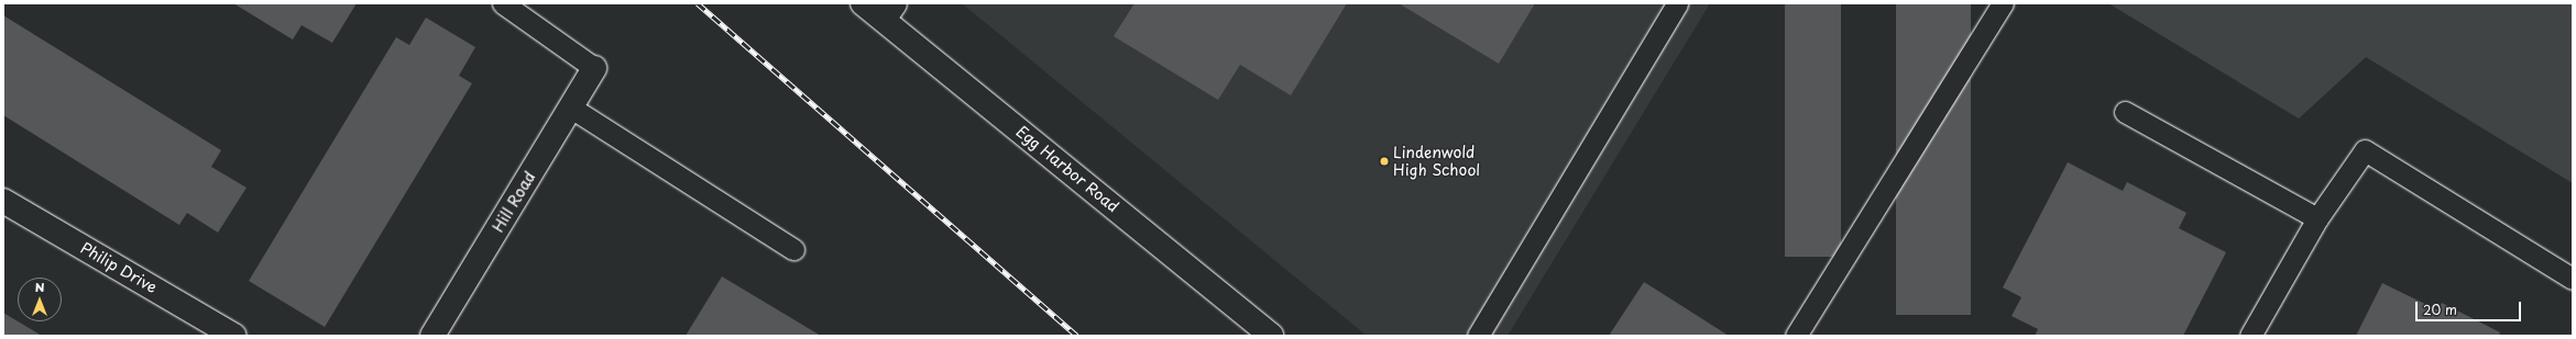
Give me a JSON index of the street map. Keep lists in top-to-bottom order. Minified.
{"streets":{"street":["Egg Harbor Road","Hill Road","Philip Drive"]},"places":["Lindenwold High School"],"scale_bar":"20 m","north":"top"}
